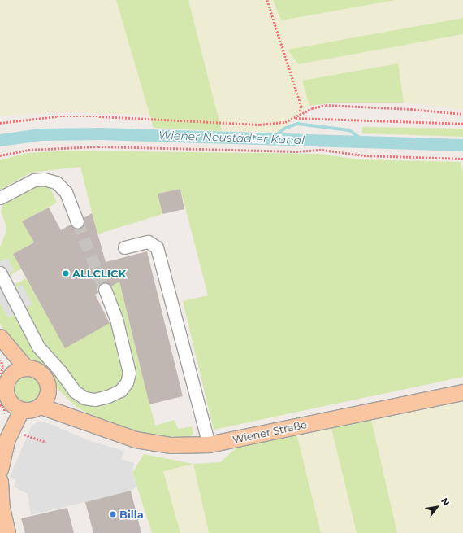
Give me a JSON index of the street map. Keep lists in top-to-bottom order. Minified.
{"streets":{"main road":["Wiener Straße"]},"water":["Wiener Neustädter Kanal"],"places":["ALLCLICK","Billa"],"north":"top right"}
